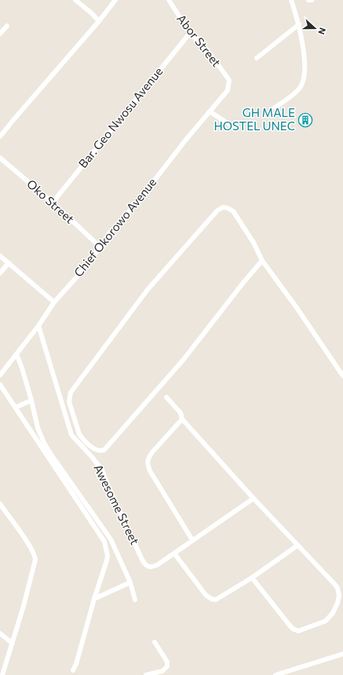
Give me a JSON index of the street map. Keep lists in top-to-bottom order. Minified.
{"streets":{"street":["Abor Street","Bar. Geo Nwosu Avenue","Oko Street","Chief Okorowo Avenue","Awesome Street"]},"crossings":[["Abor Street","Bar. Geo Nwosu Avenue"],["Abor Street","Chief Okorowo Avenue"],["Bar. Geo Nwosu Avenue","Oko Street"],["Oko Street","Chief Okorowo Avenue"],["Chief Okorowo Avenue","Awesome Street"]],"places":{"building":["GH MALE HOSTEL UNEC"]},"north":"right"}
